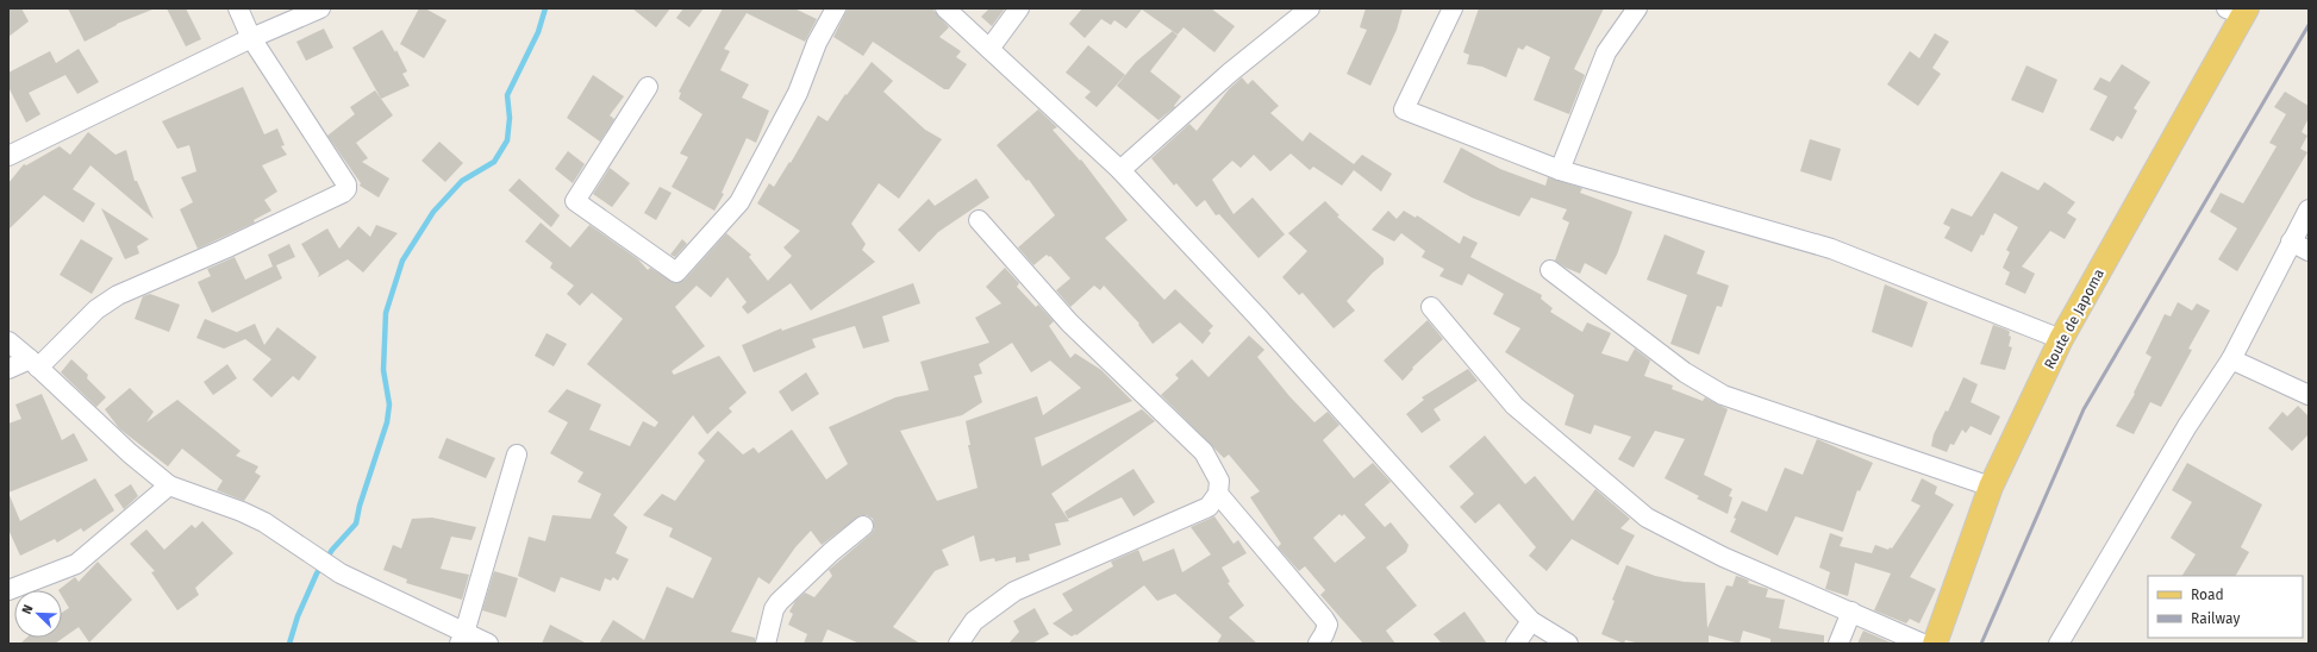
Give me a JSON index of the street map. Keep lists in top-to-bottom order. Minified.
{"streets":{"main road":["Route de Japoma"]},"legend":["Road","Railway"],"north":"top left"}
